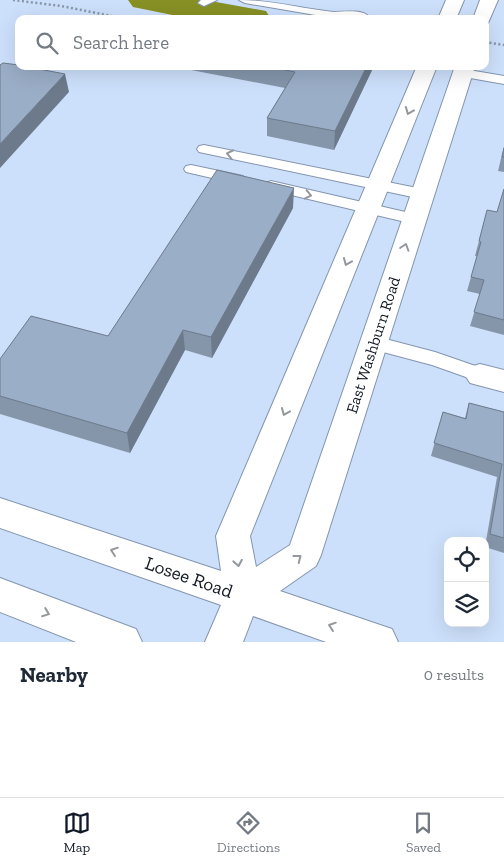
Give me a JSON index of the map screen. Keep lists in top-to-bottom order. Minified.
{"streets":{"street":["East Washburn Road","Losee Road"]},"crossings":[["East Washburn Road","Losee Road"]],"page":{"search":"Search here","heading":["Nearby","0 results"],"nav":["Map","Directions","Saved"]}}
